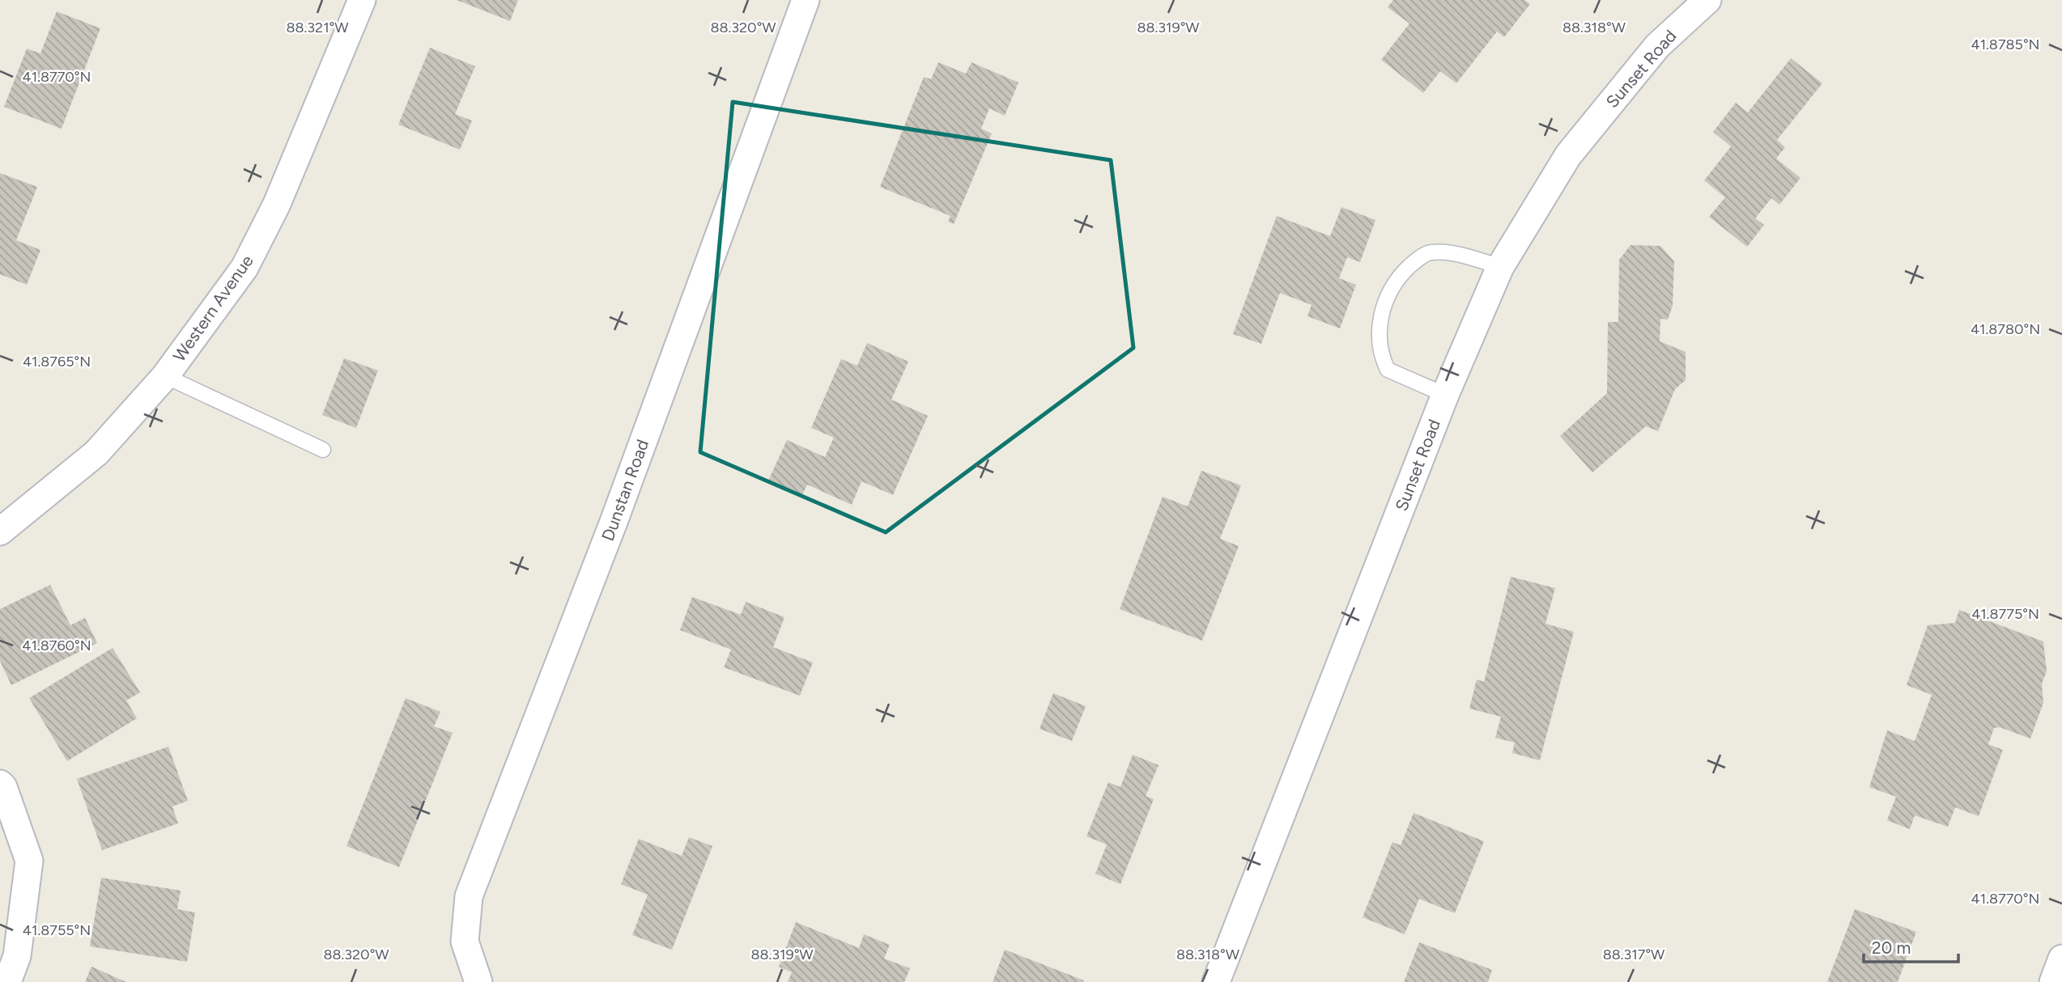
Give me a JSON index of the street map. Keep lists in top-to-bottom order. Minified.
{"streets":{"street":["Sunset Road","Western Avenue","Dunstan Road"]},"scale_bar":"20 m","coordinates":["88.321°W","88.320°W","88.319°W","88.318°W","41.8785°N","41.8770°N","41.8780°N","41.8765°N","41.8775°N","41.8760°N","41.8755°N","88.317°W"]}
